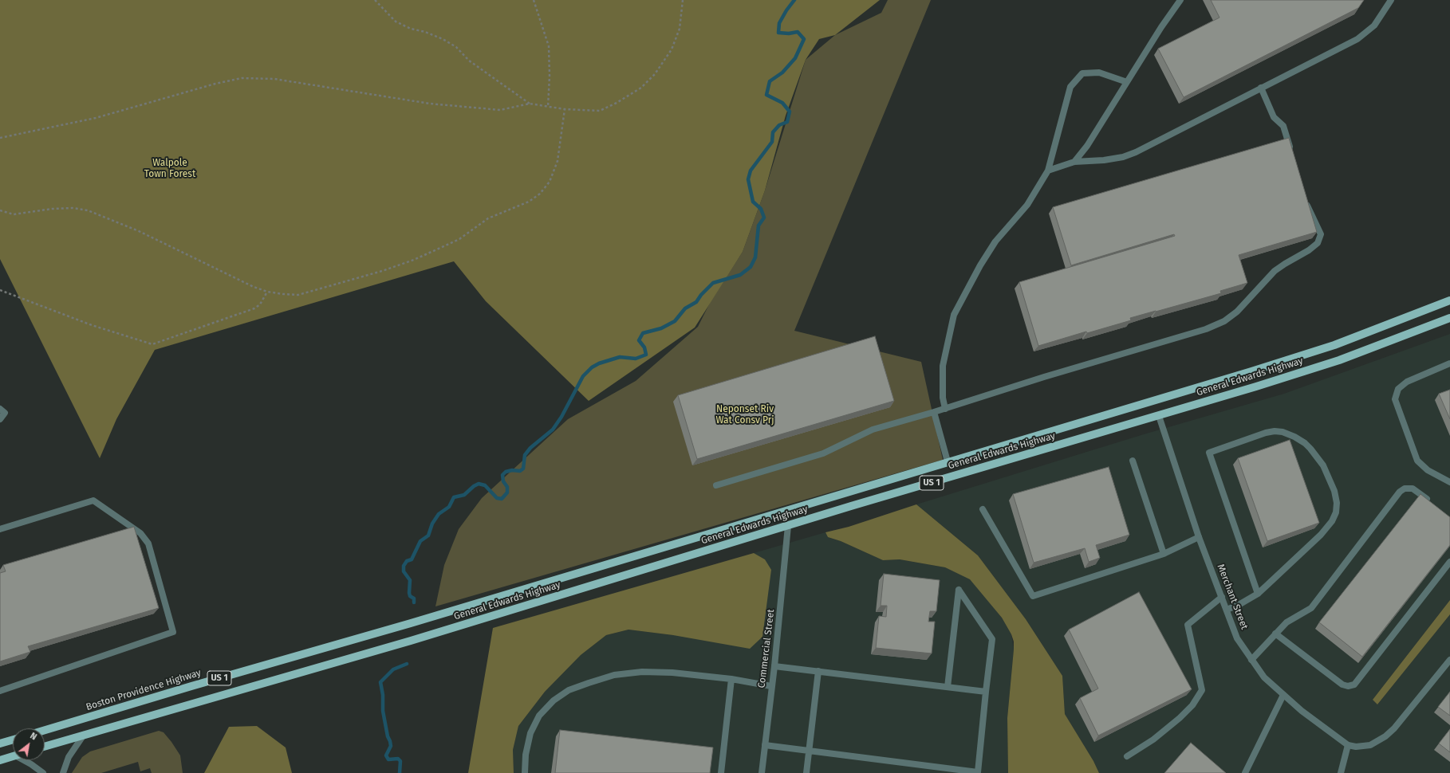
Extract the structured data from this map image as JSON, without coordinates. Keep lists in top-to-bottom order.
{
  "streets": {
    "main road": ["General Edwards Highway", "US 1", "Boston Providence Highway"],
    "street": ["Merchant Street", "Commercial Street"]
  },
  "crossings": [
    ["General Edwards Highway", "US 1"],
    ["General Edwards Highway", "Merchant Street"],
    ["General Edwards Highway", "Commercial Street"],
    ["General Edwards Highway", "Boston Providence Highway"]
  ],
  "parks": ["Walpole Town Forest", "Neponset Riv Wat Consv Prj"],
  "north": "top right"
}
